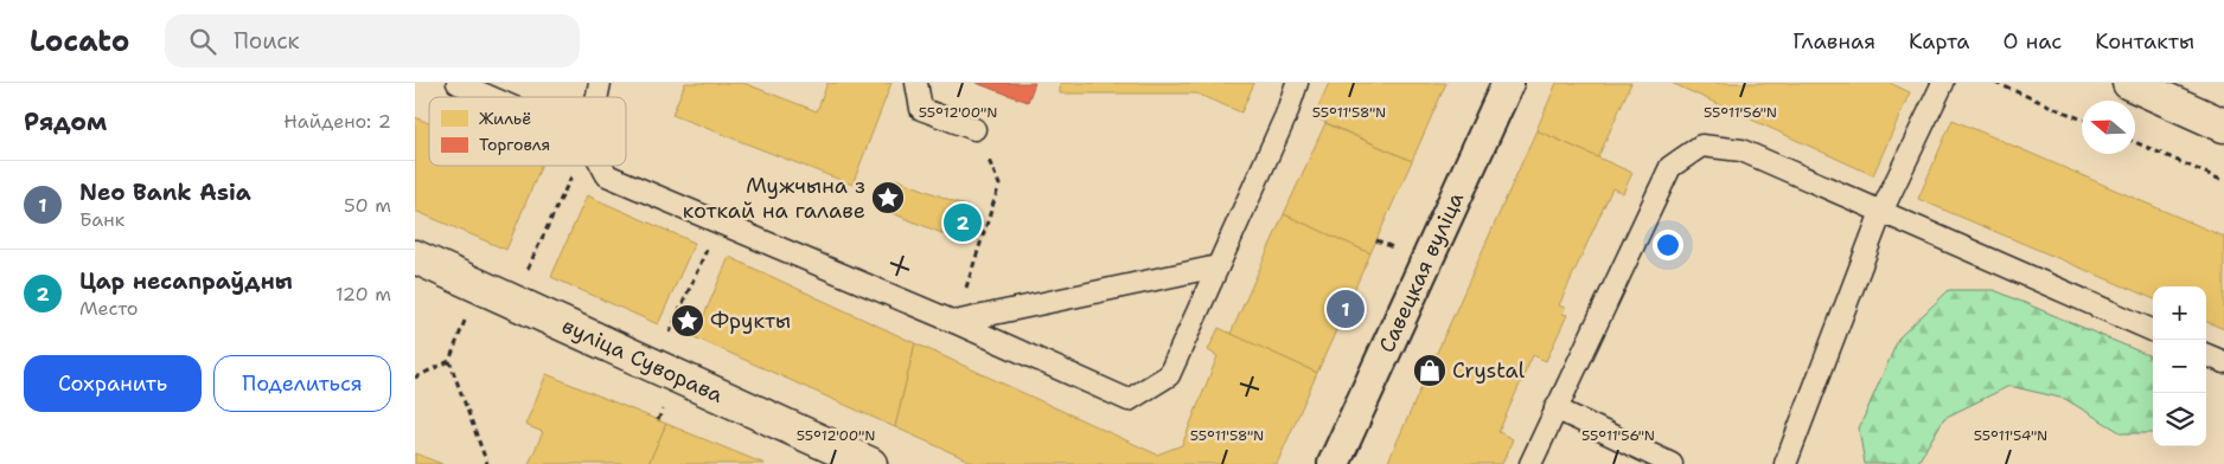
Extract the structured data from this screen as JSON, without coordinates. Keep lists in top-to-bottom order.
{
  "streets": {
    "street": ["Савецкая вуліца", "вуліца Суворава"]
  },
  "places": {
    "place": ["Мужчына з коткай на галаве", "Фрукты"],
    "shop": ["Crystal"]
  },
  "legend": ["Жильё", "Торговля"],
  "north": "left",
  "page": {
    "header": "Locato",
    "search": "Поиск",
    "nav": [
      "Главная",
      "Карта",
      "О нас",
      "Контакты"
    ],
    "heading": ["Рядом", "Найдено: 2"],
    "list": [
      {
        "mark": "1",
        "name": "Neo Bank Asia",
        "note": "Банк",
        "value": "50 m"
      },
      {
        "mark": "2",
        "name": "Цар несапраўдны",
        "note": "Место",
        "value": "120 m"
      }
    ],
    "pins": ["2", "1"],
    "map_buttons": ["+", "−"],
    "buttons": ["Сохранить", "Поделиться"]
  },
  "coordinates": [
    "55°12'00\"N",
    "55°11'58\"N",
    "55°11'56\"N",
    "55°11'54\"N"
  ]
}
